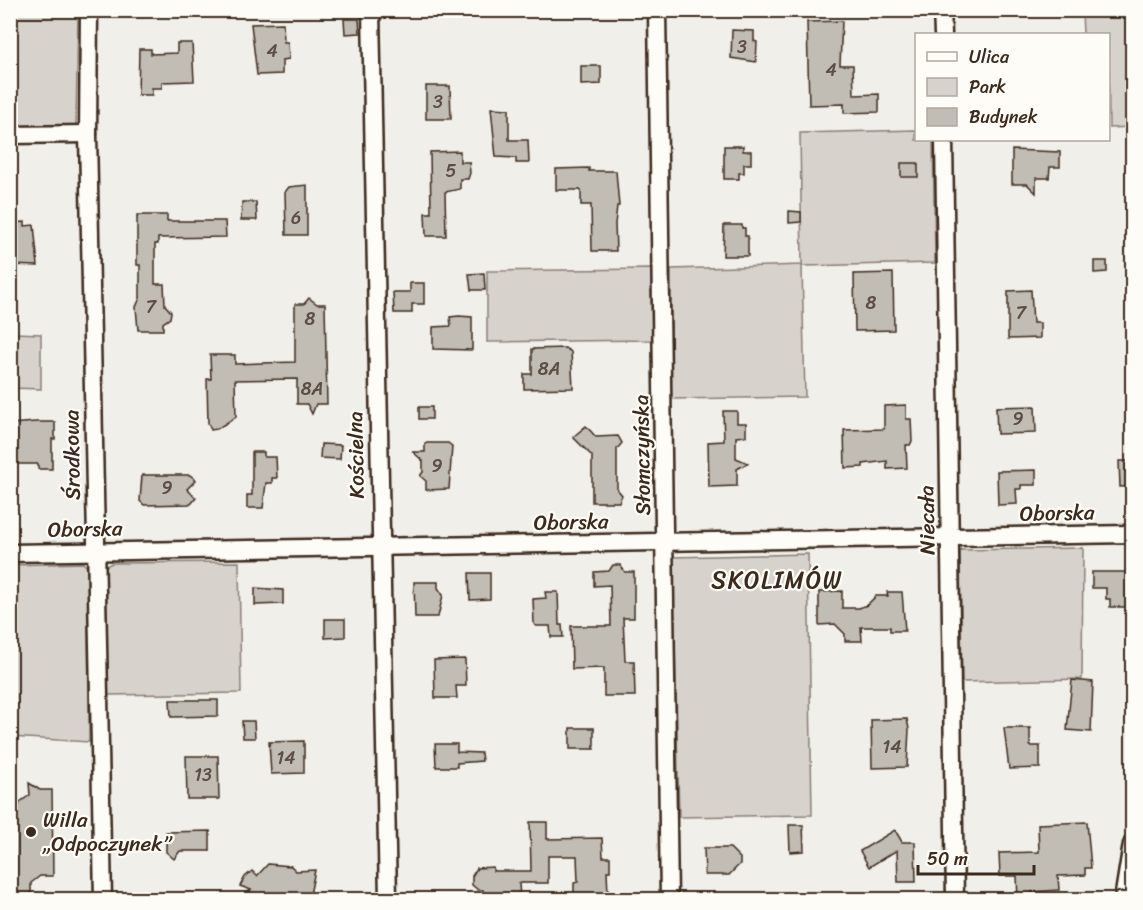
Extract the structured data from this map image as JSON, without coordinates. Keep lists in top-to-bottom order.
{
  "streets": {
    "street": [
      "Środkowa",
      "Kościelna",
      "Słomczyńska",
      "Oborska",
      "Niecała"
    ]
  },
  "crossings": [
    ["Środkowa", "Oborska"],
    ["Kościelna", "Oborska"],
    ["Słomczyńska", "Oborska"],
    ["Oborska", "Niecała"]
  ],
  "districts": ["SKOLIMÓW"],
  "places": ["Willa „Odpoczynek”"],
  "house_numbers": [
    "3",
    "4",
    "4",
    "3",
    "5",
    "6",
    "8",
    "7",
    "7",
    "8",
    "8A",
    "8A",
    "9",
    "9",
    "9",
    "14",
    "14",
    "13"
  ],
  "legend": ["Ulica", "Park", "Budynek"],
  "scale_bar": "50 m"
}
